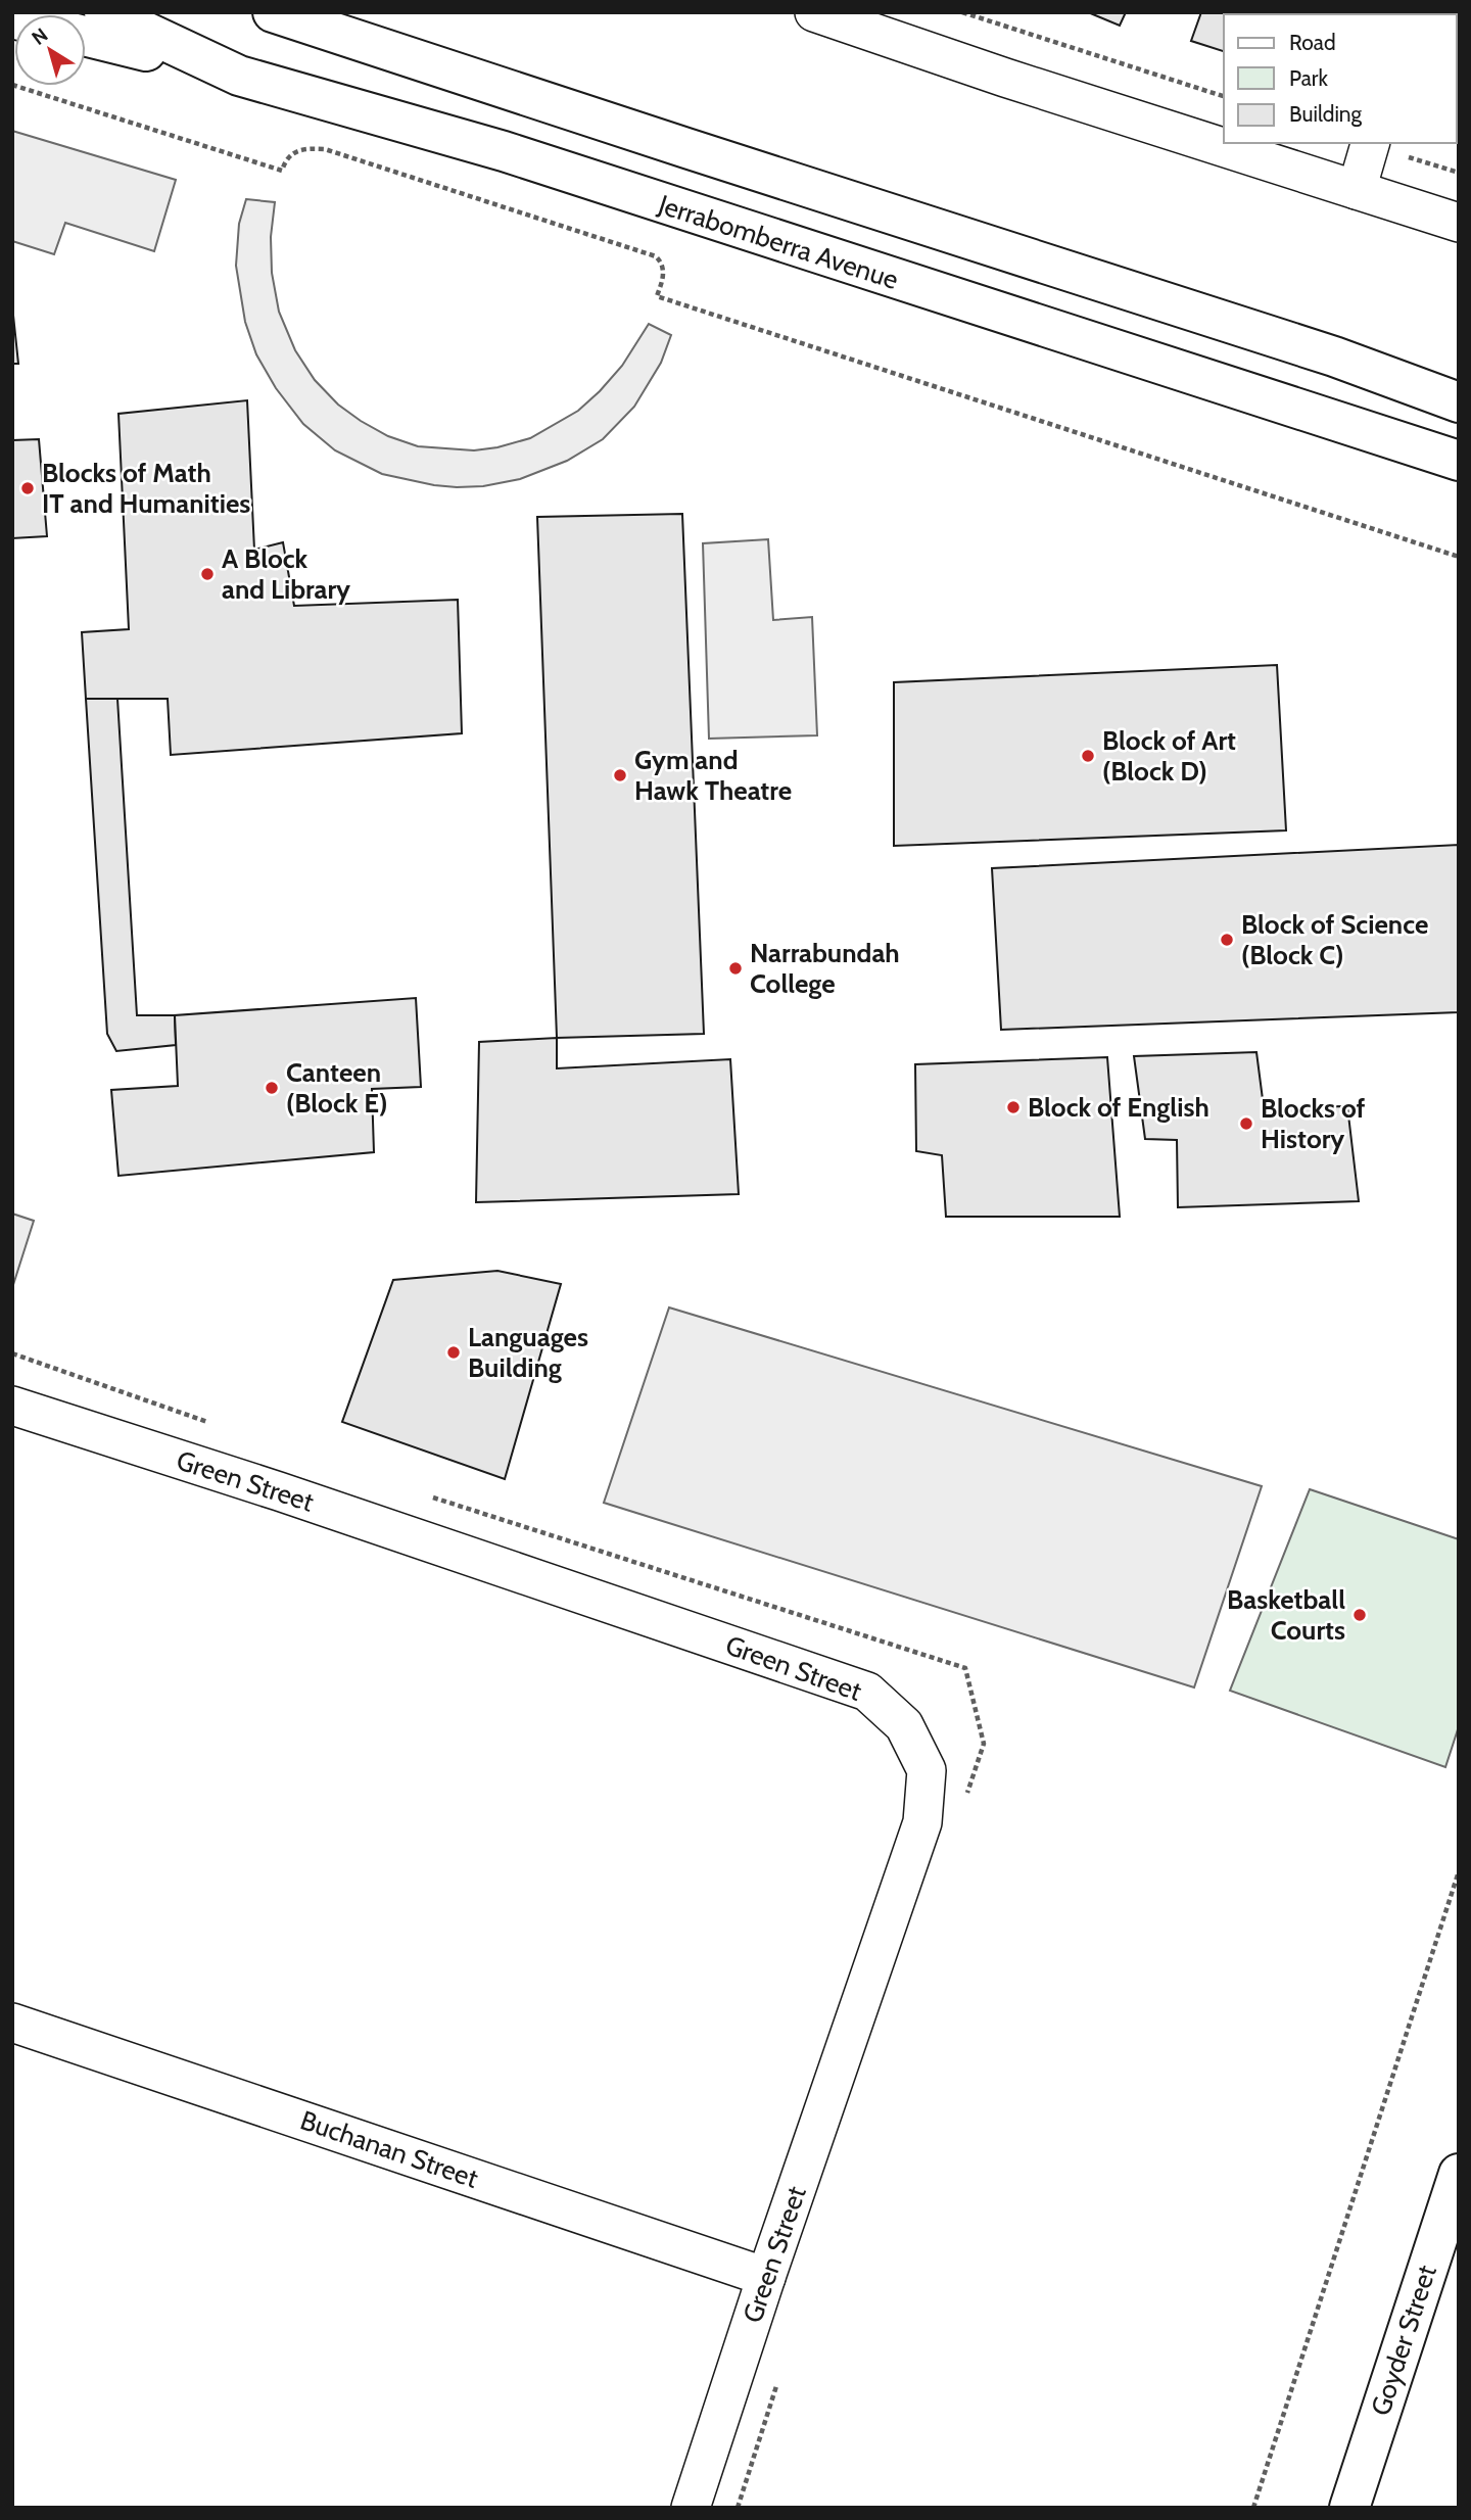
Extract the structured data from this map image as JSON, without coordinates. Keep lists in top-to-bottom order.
{
  "streets": {
    "main road": ["Jerrabomberra Avenue", "Goyder Street"],
    "street": ["Green Street", "Buchanan Street"]
  },
  "crossings": [
    ["Green Street", "Buchanan Street"]
  ],
  "places": [
    "Blocks of Math IT and Humanities",
    "A Block and Library",
    "Block of Art (Block D)",
    "Gym and Hawk Theatre",
    "Block of Science (Block C)",
    "Narrabundah College",
    "Canteen (Block E)",
    "Block of English",
    "Blocks of History",
    "Languages Building",
    "Basketball Courts"
  ],
  "legend": ["Road", "Park", "Building"],
  "north": "top left"
}
